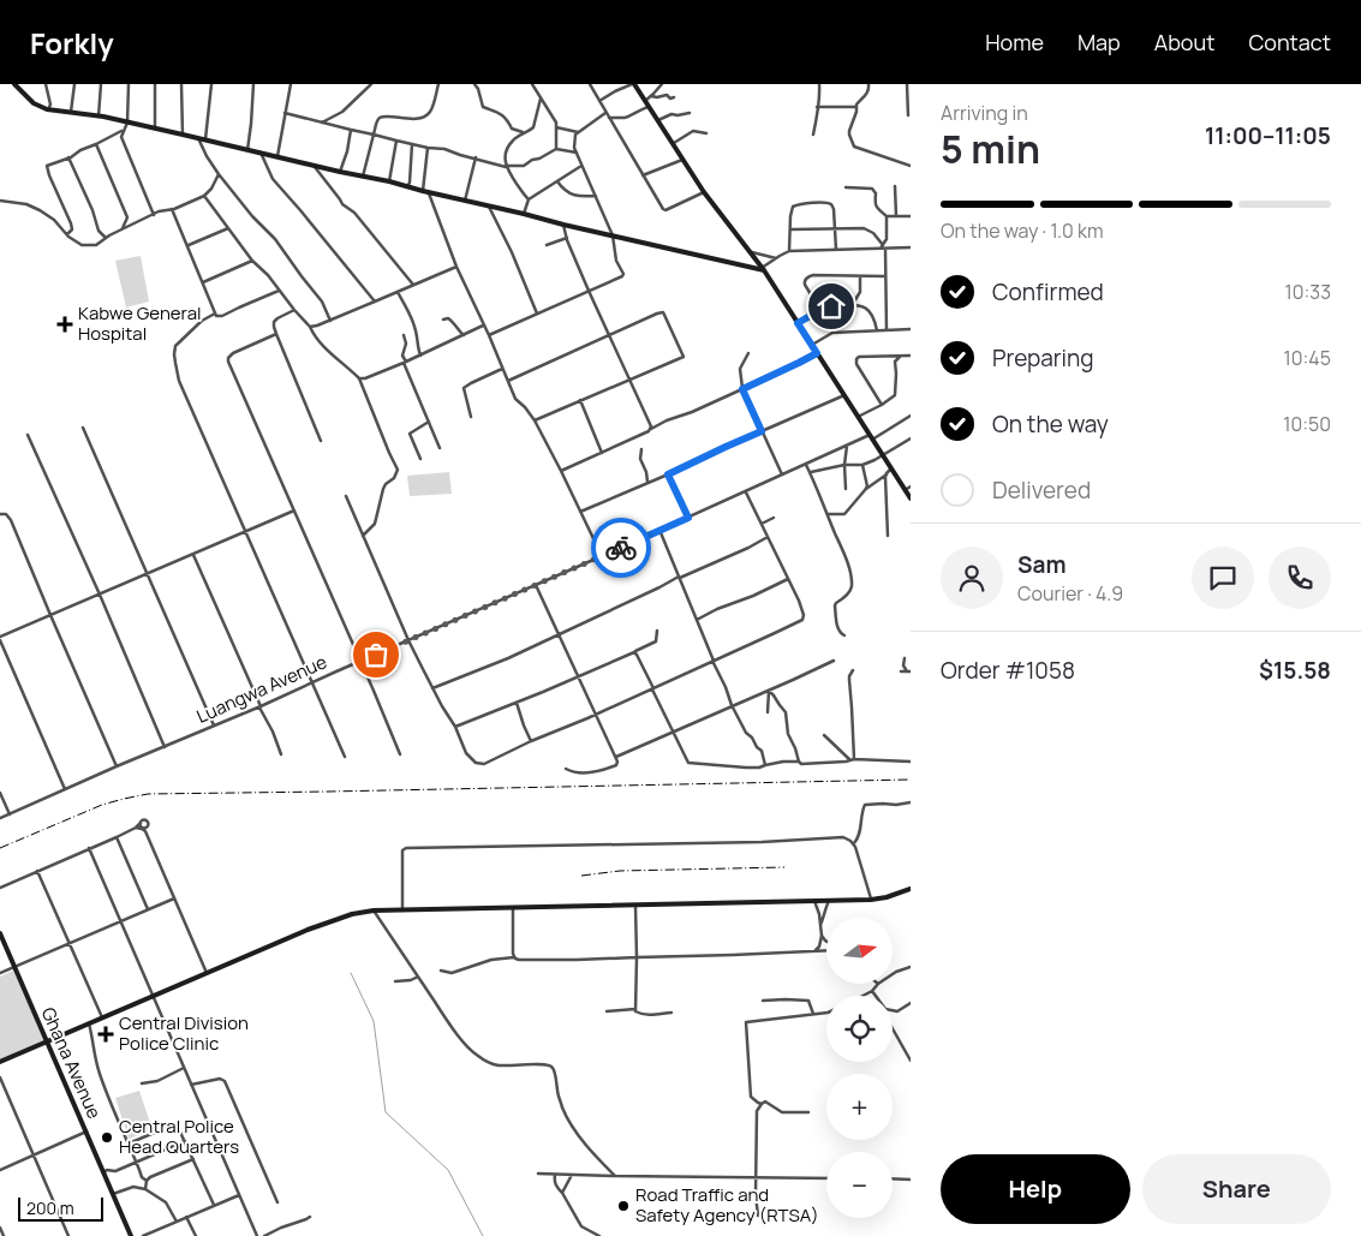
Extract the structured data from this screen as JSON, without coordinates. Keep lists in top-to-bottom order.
{
  "streets": {
    "main road": ["Ghana Avenue"],
    "street": ["Luangwa Avenue"]
  },
  "places": {
    "health": ["Kabwe General Hospital", "Central Division Police Clinic"],
    "other": ["Central Police Head Quarters", "Road Traffic and Safety Agency (RTSA)"]
  },
  "scale_bar": "200 m",
  "north": "right",
  "page": {
    "header": "Forkly",
    "nav": [
      "Home",
      "Map",
      "About",
      "Contact"
    ],
    "heading": ["5 min", "Arriving in", "11:00–11:05"],
    "panel": [
      "Sam",
      "Courier · 4.9",
      "Order #1058",
      "$15.58"
    ],
    "bar": "On the way · 1.0 km",
    "list": [
      ["Confirmed", "10:33"],
      ["Preparing", "10:45"],
      ["On the way", "10:50"],
      "Delivered"
    ],
    "map_buttons": ["+", "−"],
    "buttons": ["Help", "Share"],
    "scale": "200 m"
  }
}
